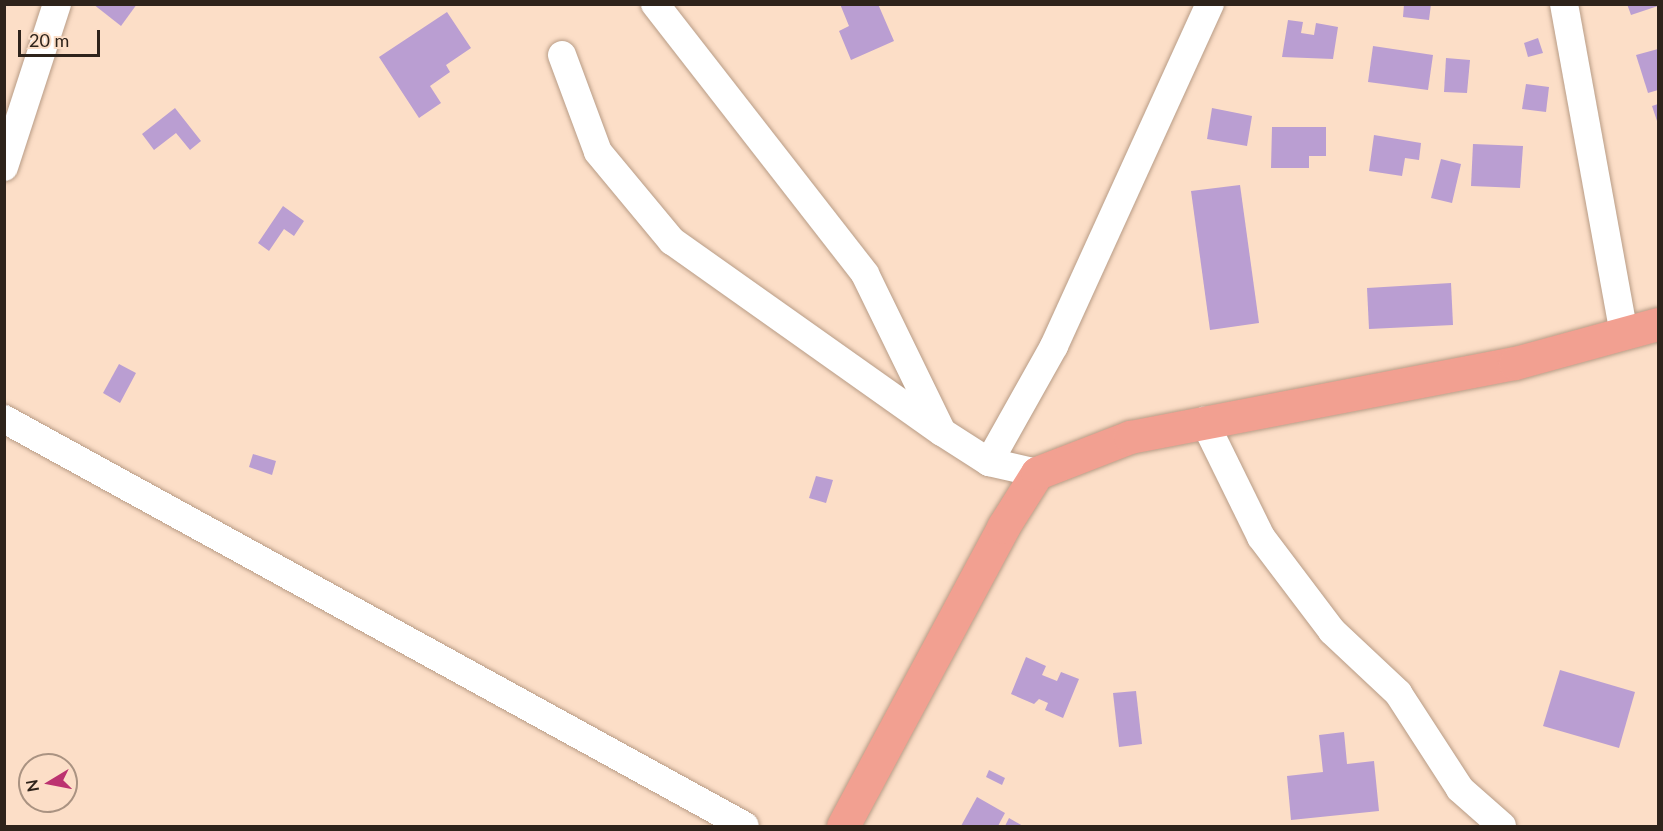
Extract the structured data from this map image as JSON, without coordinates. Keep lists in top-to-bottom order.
{
  "scale_bar": "20 m",
  "north": "left"
}
